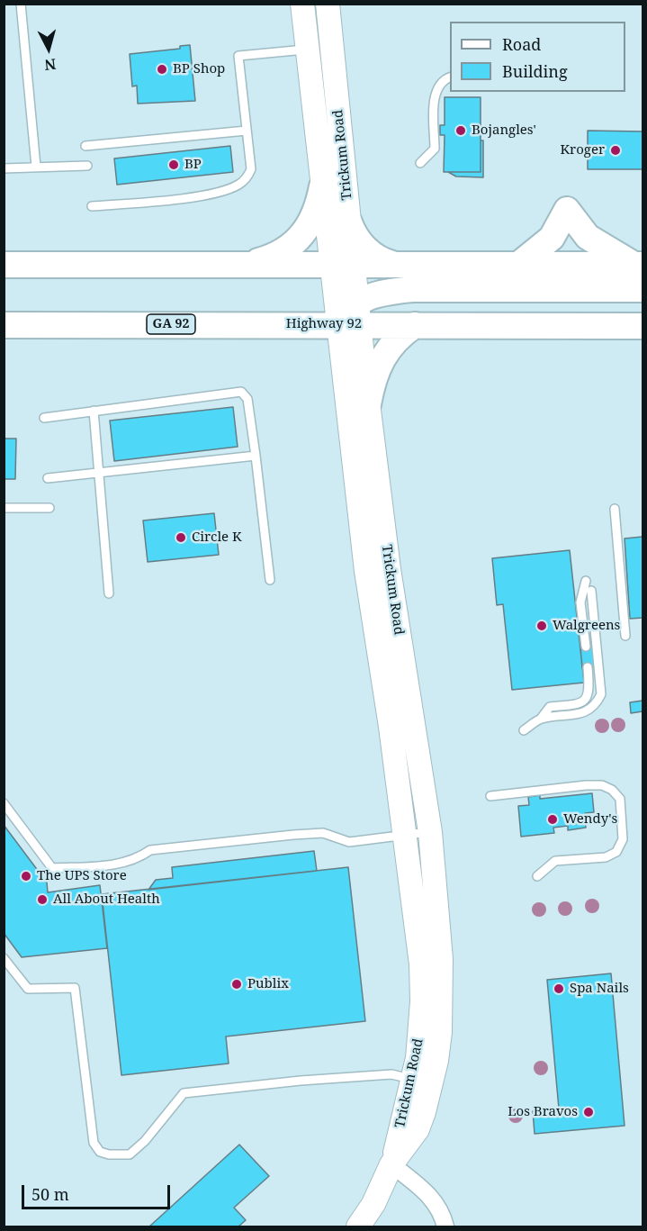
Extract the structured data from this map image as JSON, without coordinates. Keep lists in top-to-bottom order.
{
  "streets": {
    "main road": ["GA 92", "Highway 92"],
    "street": ["Trickum Road"]
  },
  "crossings": [
    ["Trickum Road", "Highway 92"]
  ],
  "places": [
    "BP Shop",
    "Bojangles'",
    "Kroger",
    "BP",
    "Circle K",
    "Walgreens",
    "Wendy's",
    "The UPS Store",
    "All About Health",
    "Publix",
    "Spa Nails",
    "Los Bravos"
  ],
  "legend": ["Road", "Building"],
  "scale_bar": "50 m",
  "north": "bottom"
}
